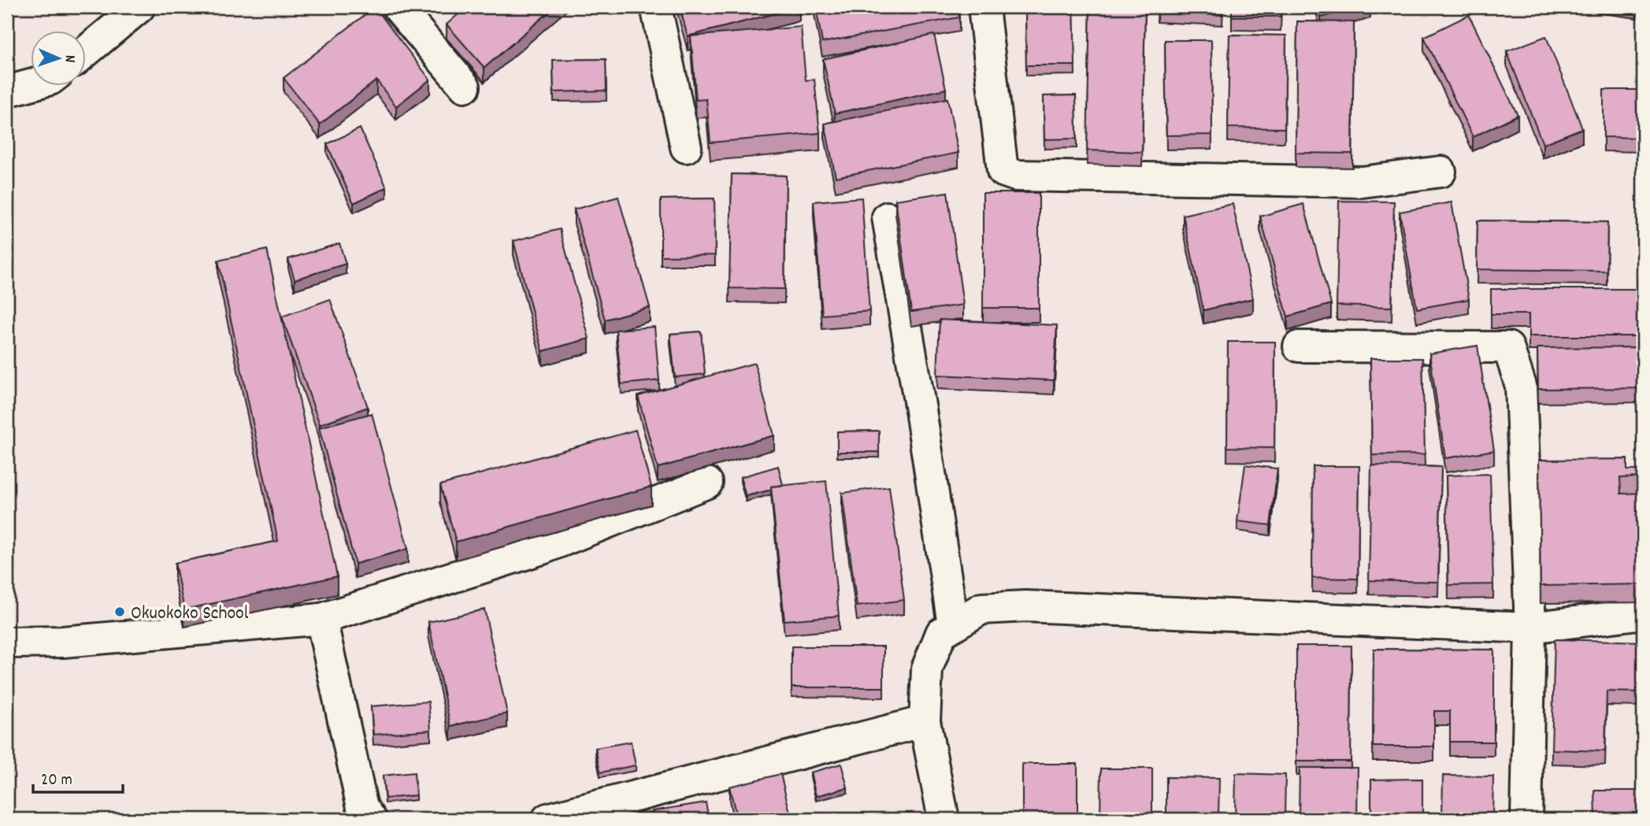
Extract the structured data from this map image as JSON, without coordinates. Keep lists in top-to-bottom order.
{
  "places": ["Okuokoko School"],
  "scale_bar": "20 m",
  "north": "right"
}
